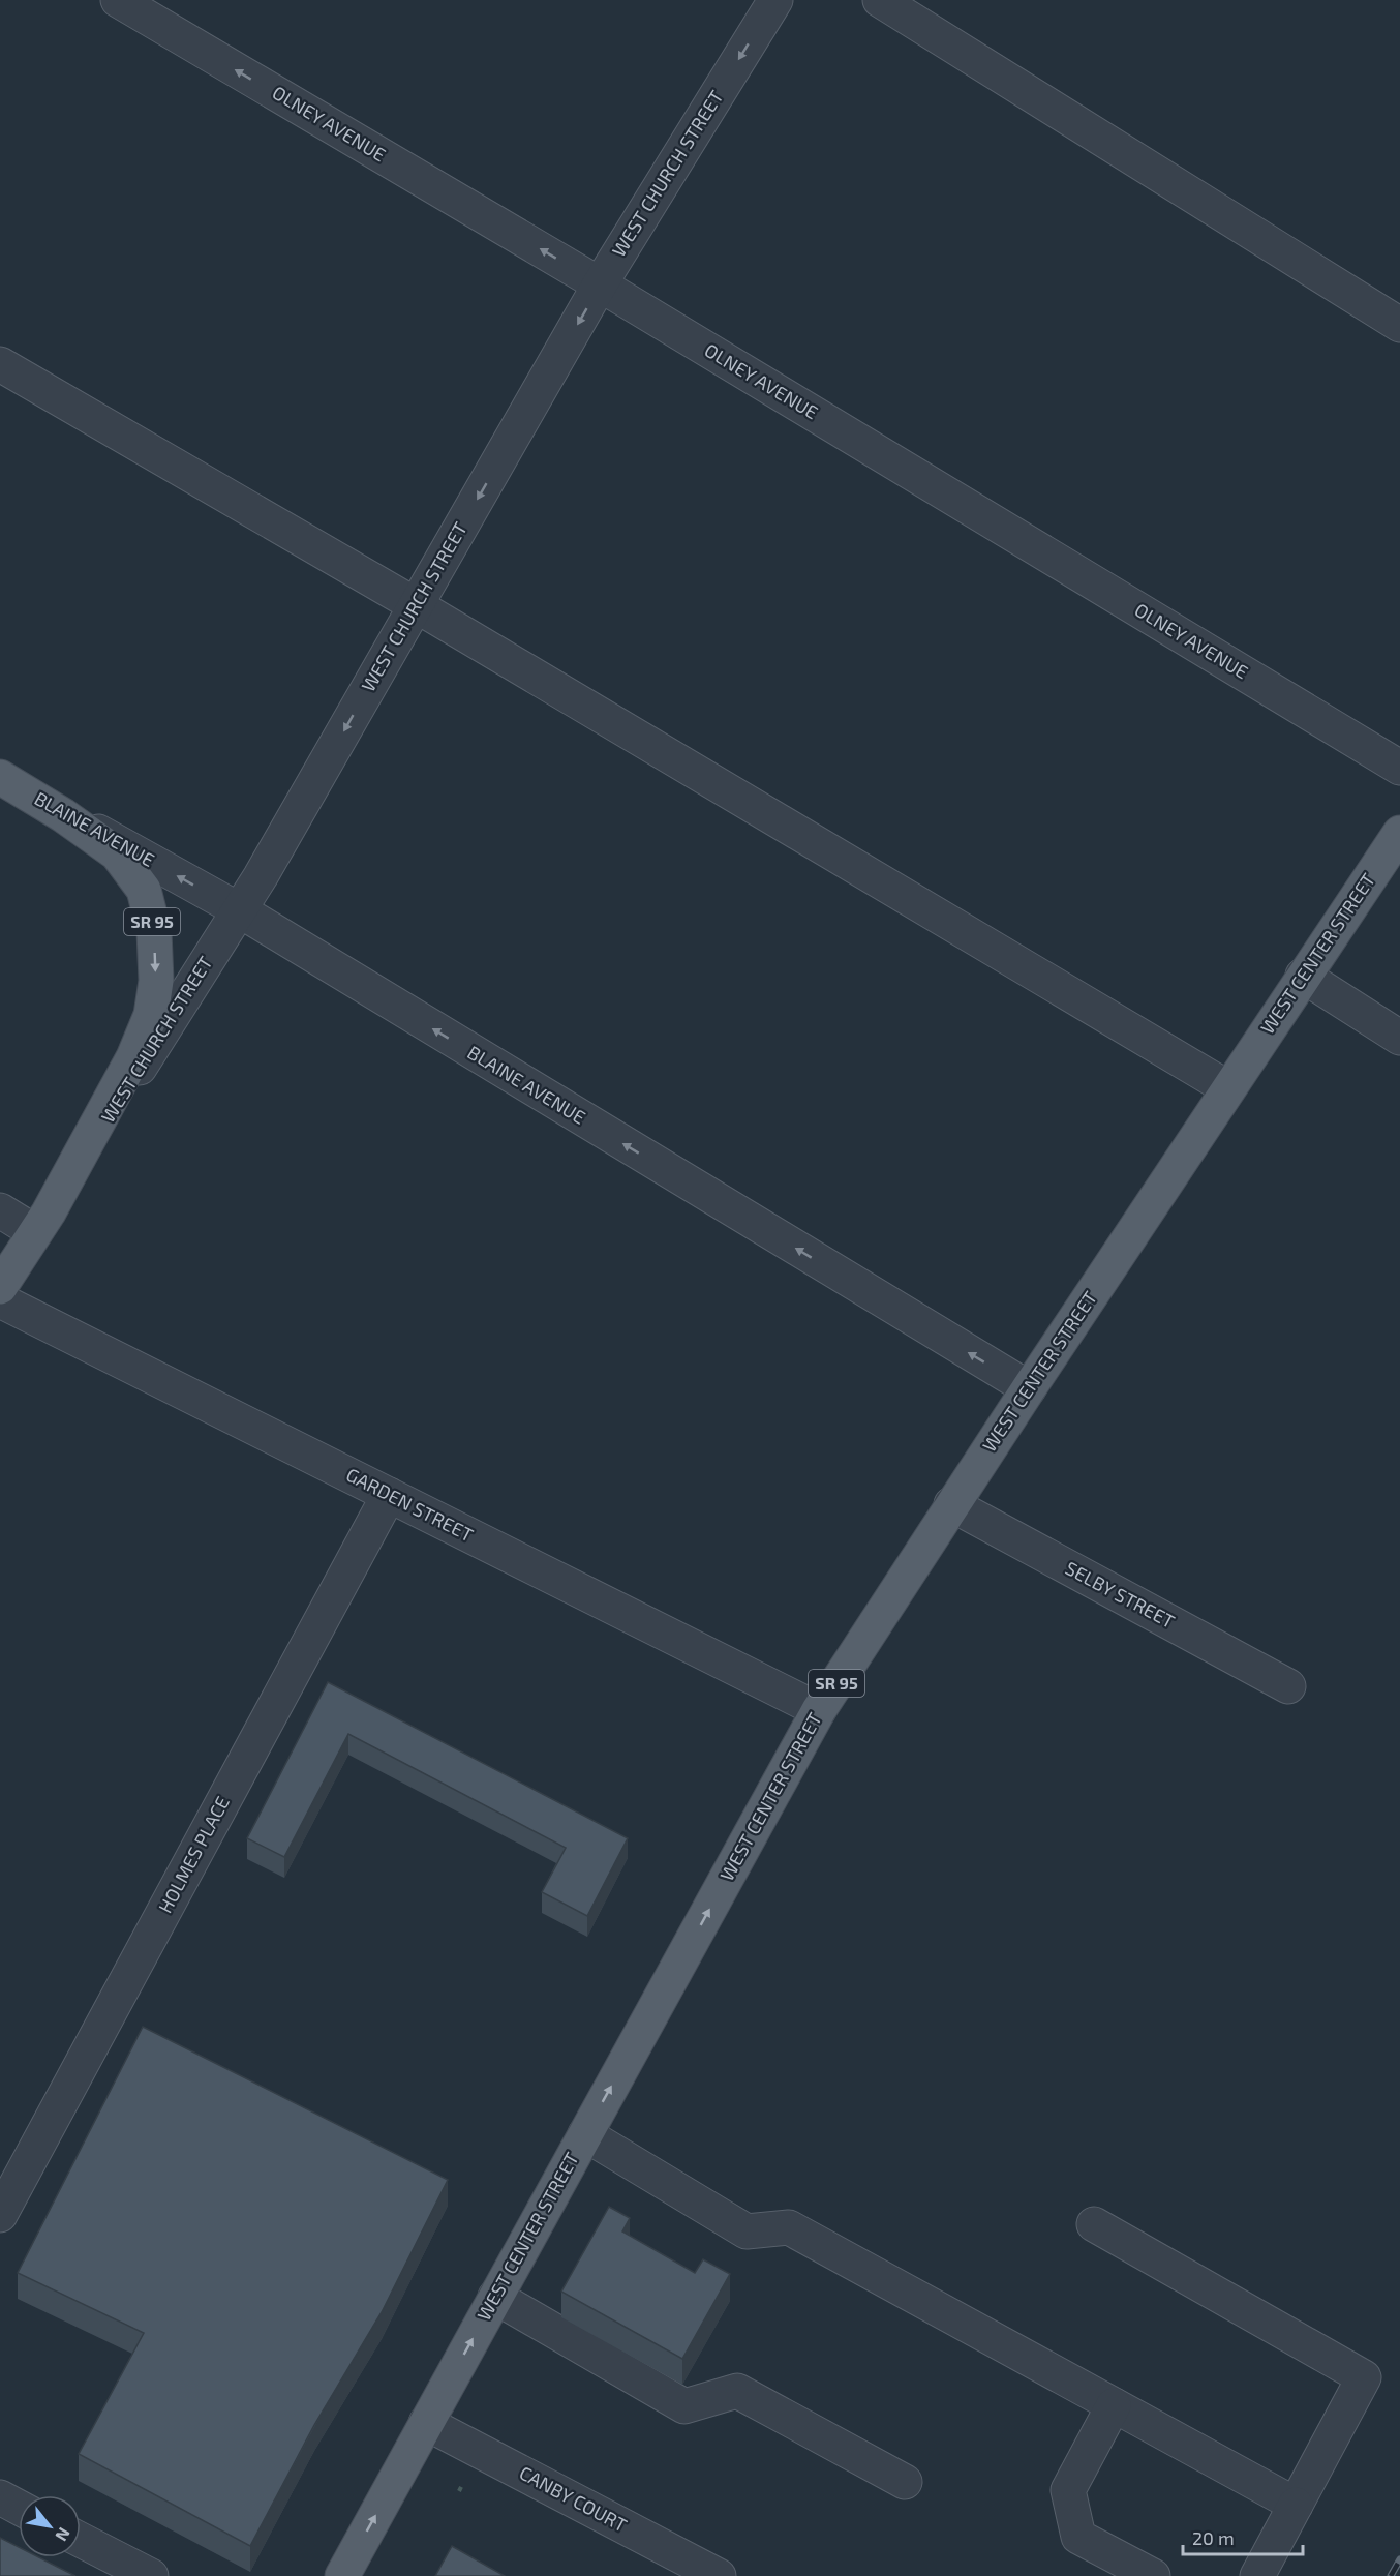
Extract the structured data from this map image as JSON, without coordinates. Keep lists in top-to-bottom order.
{
  "streets": {
    "main road": [
      "WEST CHURCH STREET",
      "BLAINE AVENUE",
      "SR 95",
      "WEST CENTER STREET"
    ],
    "street": [
      "OLNEY AVENUE",
      "GARDEN STREET",
      "SELBY STREET",
      "HOLMES PLACE",
      "CANBY COURT"
    ]
  },
  "crossings": [
    ["OLNEY AVENUE", "WEST CHURCH STREET"],
    ["WEST CHURCH STREET", "BLAINE AVENUE"],
    ["BLAINE AVENUE", "WEST CENTER STREET"],
    ["WEST CENTER STREET", "GARDEN STREET"],
    ["WEST CENTER STREET", "SELBY STREET"],
    ["WEST CENTER STREET", "CANBY COURT"],
    ["GARDEN STREET", "HOLMES PLACE"]
  ],
  "one_way": ["OLNEY AVENUE", "WEST CHURCH STREET", "WEST CENTER STREET"],
  "scale_bar": "20 m",
  "north": "bottom right"
}
